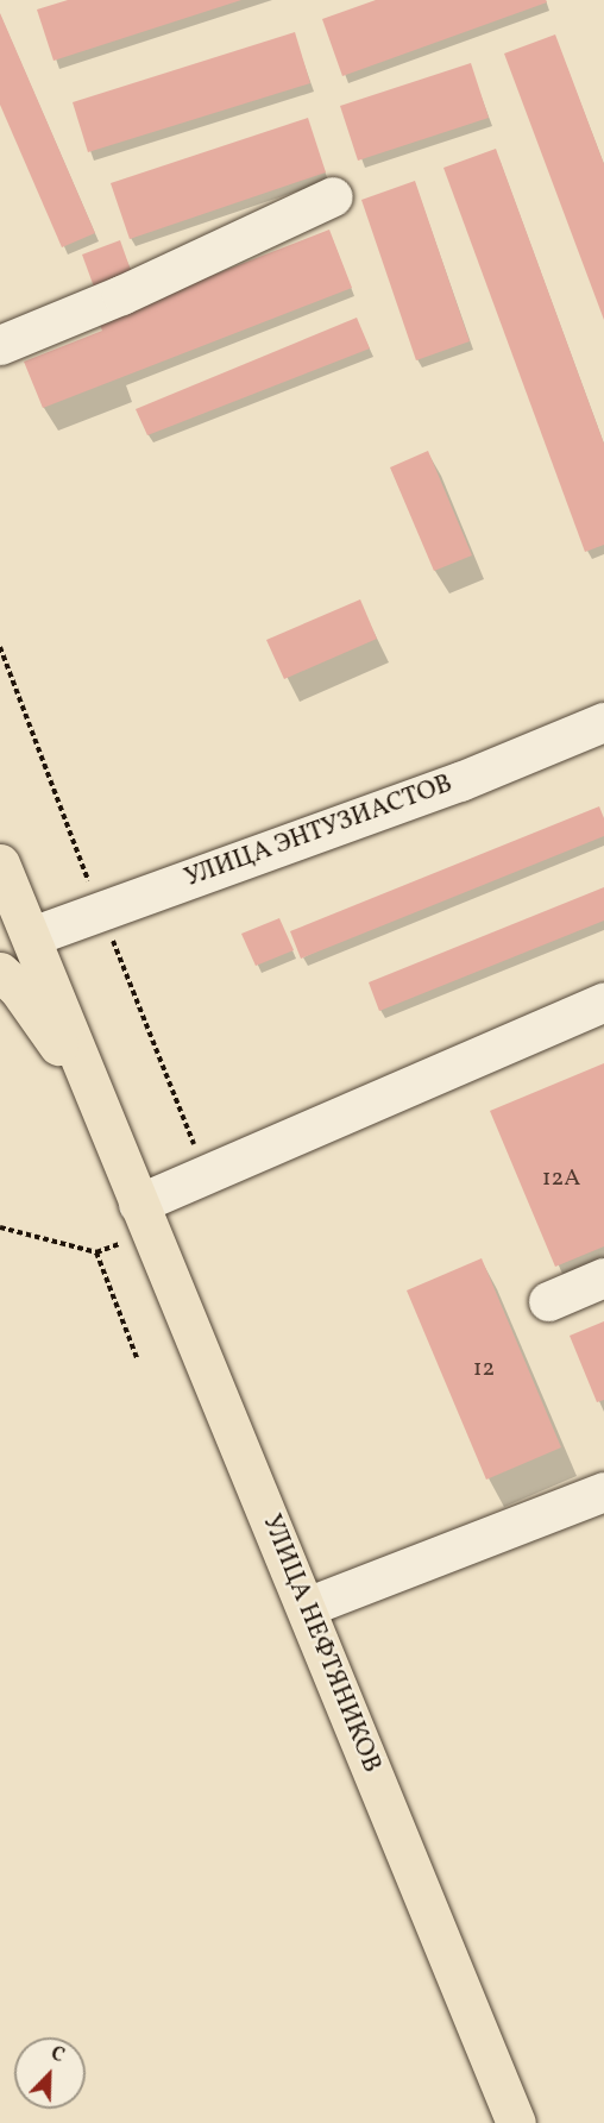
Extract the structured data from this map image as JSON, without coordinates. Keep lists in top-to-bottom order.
{
  "streets": {
    "main road": ["УЛИЦА НЕФТЯНИКОВ"],
    "street": ["УЛИЦА ЭНТУЗИАСТОВ"]
  },
  "crossings": [
    ["УЛИЦА ЭНТУЗИАСТОВ", "УЛИЦА НЕФТЯНИКОВ"]
  ],
  "house_numbers": ["12А", "12"],
  "north": "top right"
}
